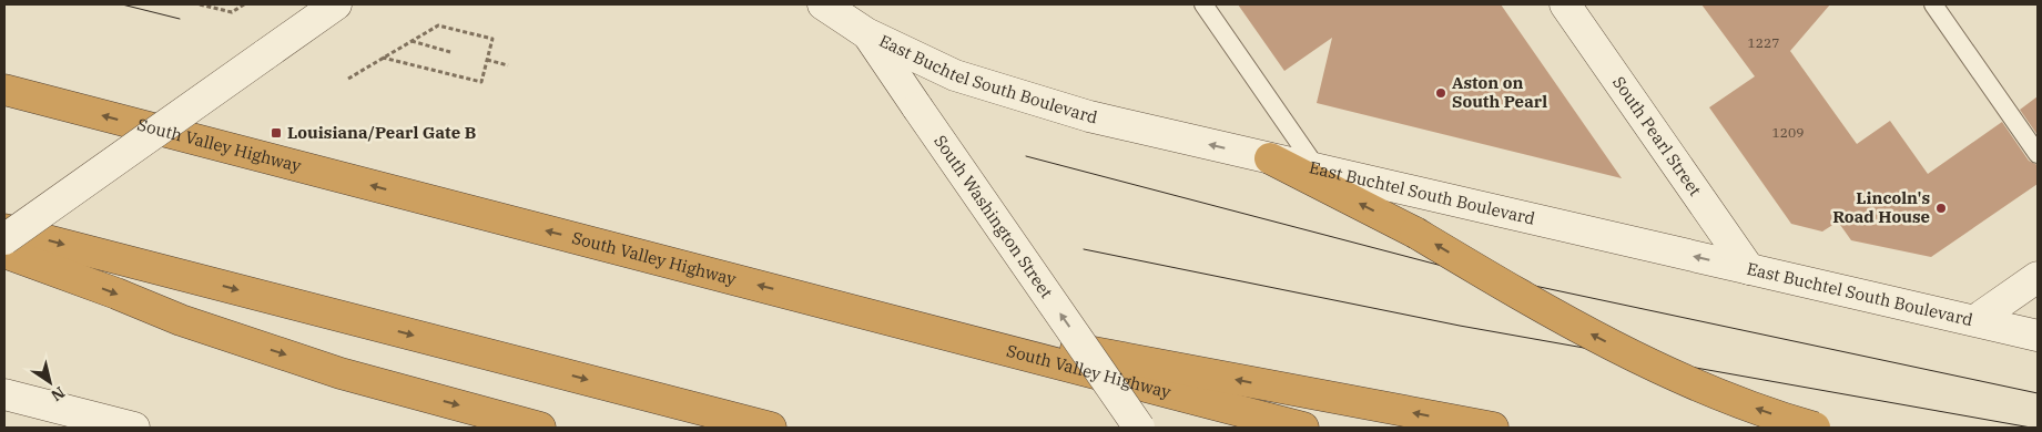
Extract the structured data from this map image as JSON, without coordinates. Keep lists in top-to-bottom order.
{
  "streets": {
    "highway": ["South Valley Highway"],
    "main road": ["East Buchtel South Boulevard", "South Pearl Street", "South Washington Street"]
  },
  "crossings": [
    ["East Buchtel South Boulevard", "South Pearl Street"],
    ["East Buchtel South Boulevard", "South Washington Street"]
  ],
  "one_way": ["East Buchtel South Boulevard", "South Washington Street"],
  "places": {
    "other": ["Aston on South Pearl", "Lincoln's Road House"],
    "transit": ["Louisiana/Pearl Gate B"]
  },
  "house_numbers": ["1227", "1209"],
  "north": "bottom right"
}
